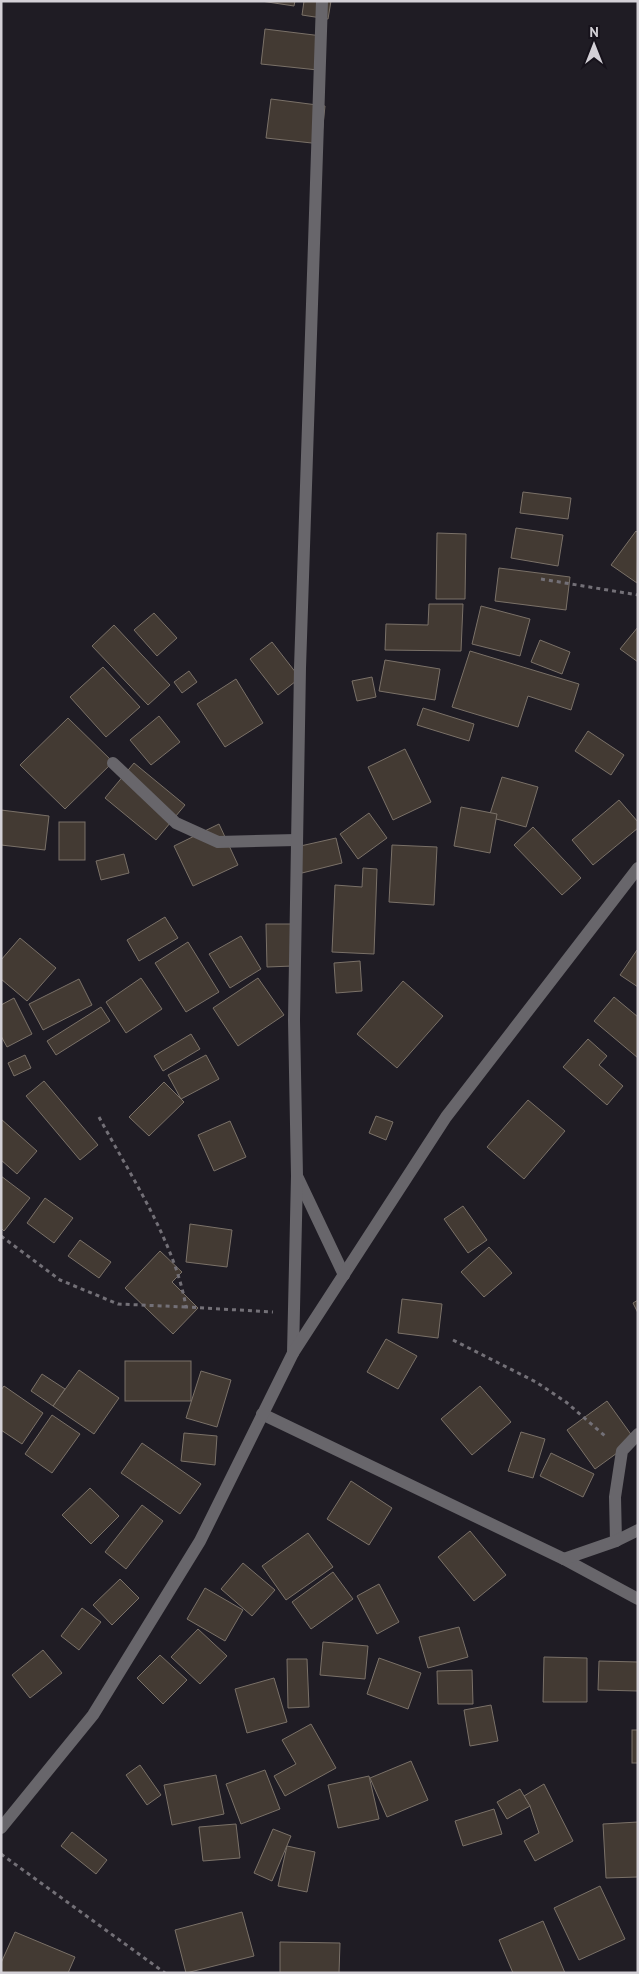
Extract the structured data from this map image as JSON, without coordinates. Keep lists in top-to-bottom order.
{
  "north": "top"
}
